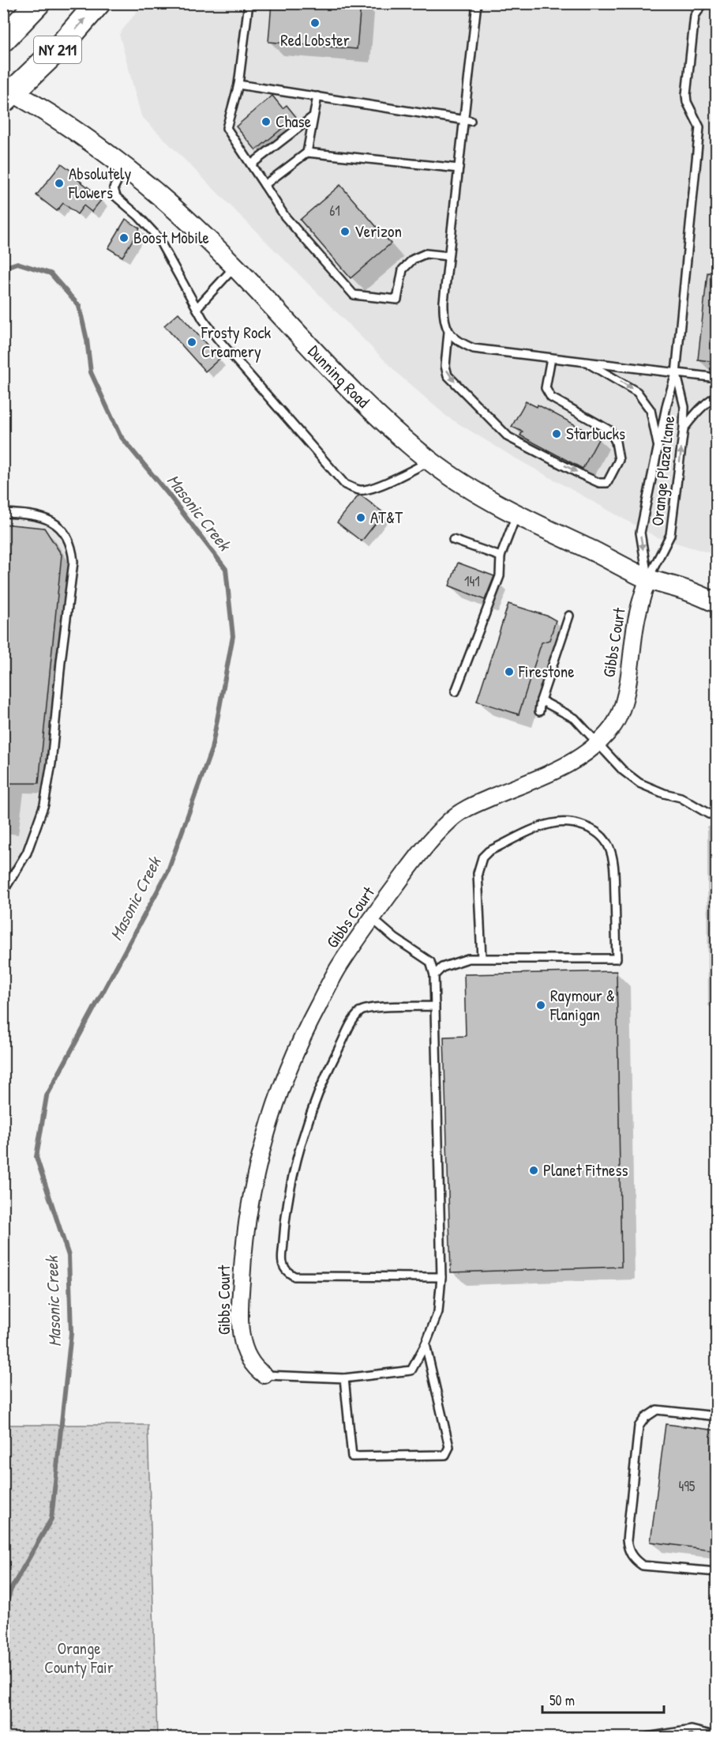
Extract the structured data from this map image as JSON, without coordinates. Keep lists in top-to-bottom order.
{
  "streets": {
    "main road": ["NY 211"],
    "street": ["Dunning Road", "Gibbs Court"],
    "lane": ["Orange Plaza Lane"]
  },
  "crossings": [
    ["NY 211", "Dunning Road"],
    ["Dunning Road", "Orange Plaza Lane"],
    ["Dunning Road", "Gibbs Court"],
    ["Orange Plaza Lane", "Gibbs Court"]
  ],
  "water": ["Masonic Creek"],
  "parks": ["Orange County Fair"],
  "places": [
    "Red Lobster",
    "Chase",
    "Absolutely Flowers",
    "Verizon",
    "Boost Mobile",
    "Frosty Rock Creamery",
    "Starbucks",
    "AT&T",
    "Firestone",
    "Raymour & Flanigan",
    "Planet Fitness"
  ],
  "house_numbers": ["61", "141", "495"],
  "scale_bar": "50 m"
}
